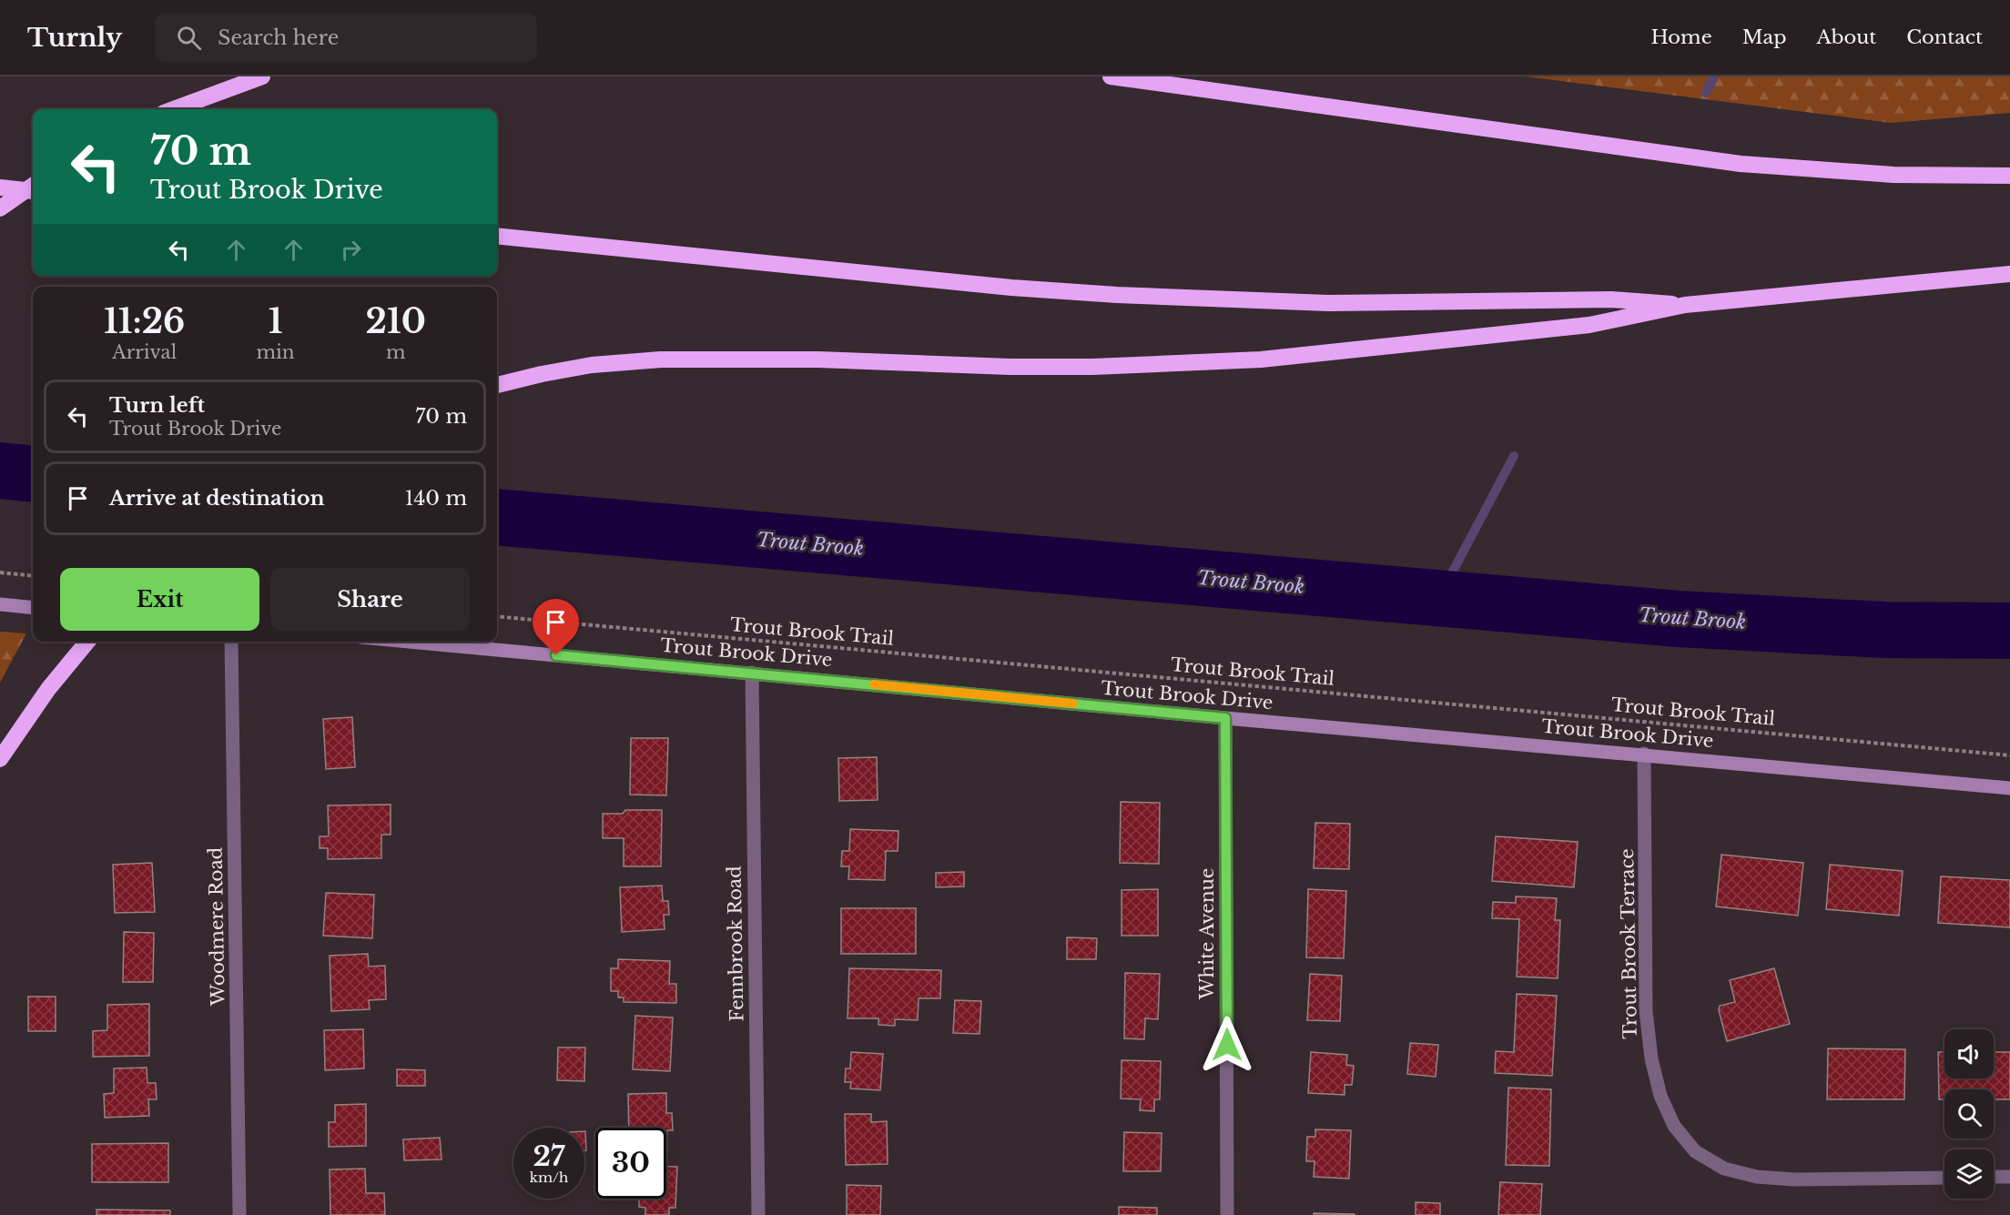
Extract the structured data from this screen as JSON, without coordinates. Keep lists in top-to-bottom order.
{
  "streets": {
    "main road": ["Trout Brook Drive"],
    "street": [
      "Woodmere Road",
      "White Avenue",
      "Fennbrook Road",
      "Trout Brook Terrace"
    ],
    "path": ["Trout Brook Trail"]
  },
  "crossings": [
    ["Trout Brook Drive", "White Avenue"],
    ["Trout Brook Drive", "Fennbrook Road"],
    ["Trout Brook Drive", "Trout Brook Terrace"]
  ],
  "water": ["Trout Brook"],
  "page": {
    "header": "Turnly",
    "search": "Search here",
    "nav": [
      "Home",
      "Map",
      "About",
      "Contact"
    ],
    "turn": ["70 m", "Trout Brook Drive"],
    "eta": [
      "11:26",
      "Arrival",
      "1",
      "min",
      "210",
      "m"
    ],
    "list": [
      {
        "name": "Turn left",
        "note": "Trout Brook Drive",
        "value": "70 m"
      },
      {
        "name": "Arrive at destination",
        "value": "140 m"
      }
    ],
    "buttons": ["Exit", "Share"],
    "speed": "27 km/h",
    "limit": "30"
  }
}
